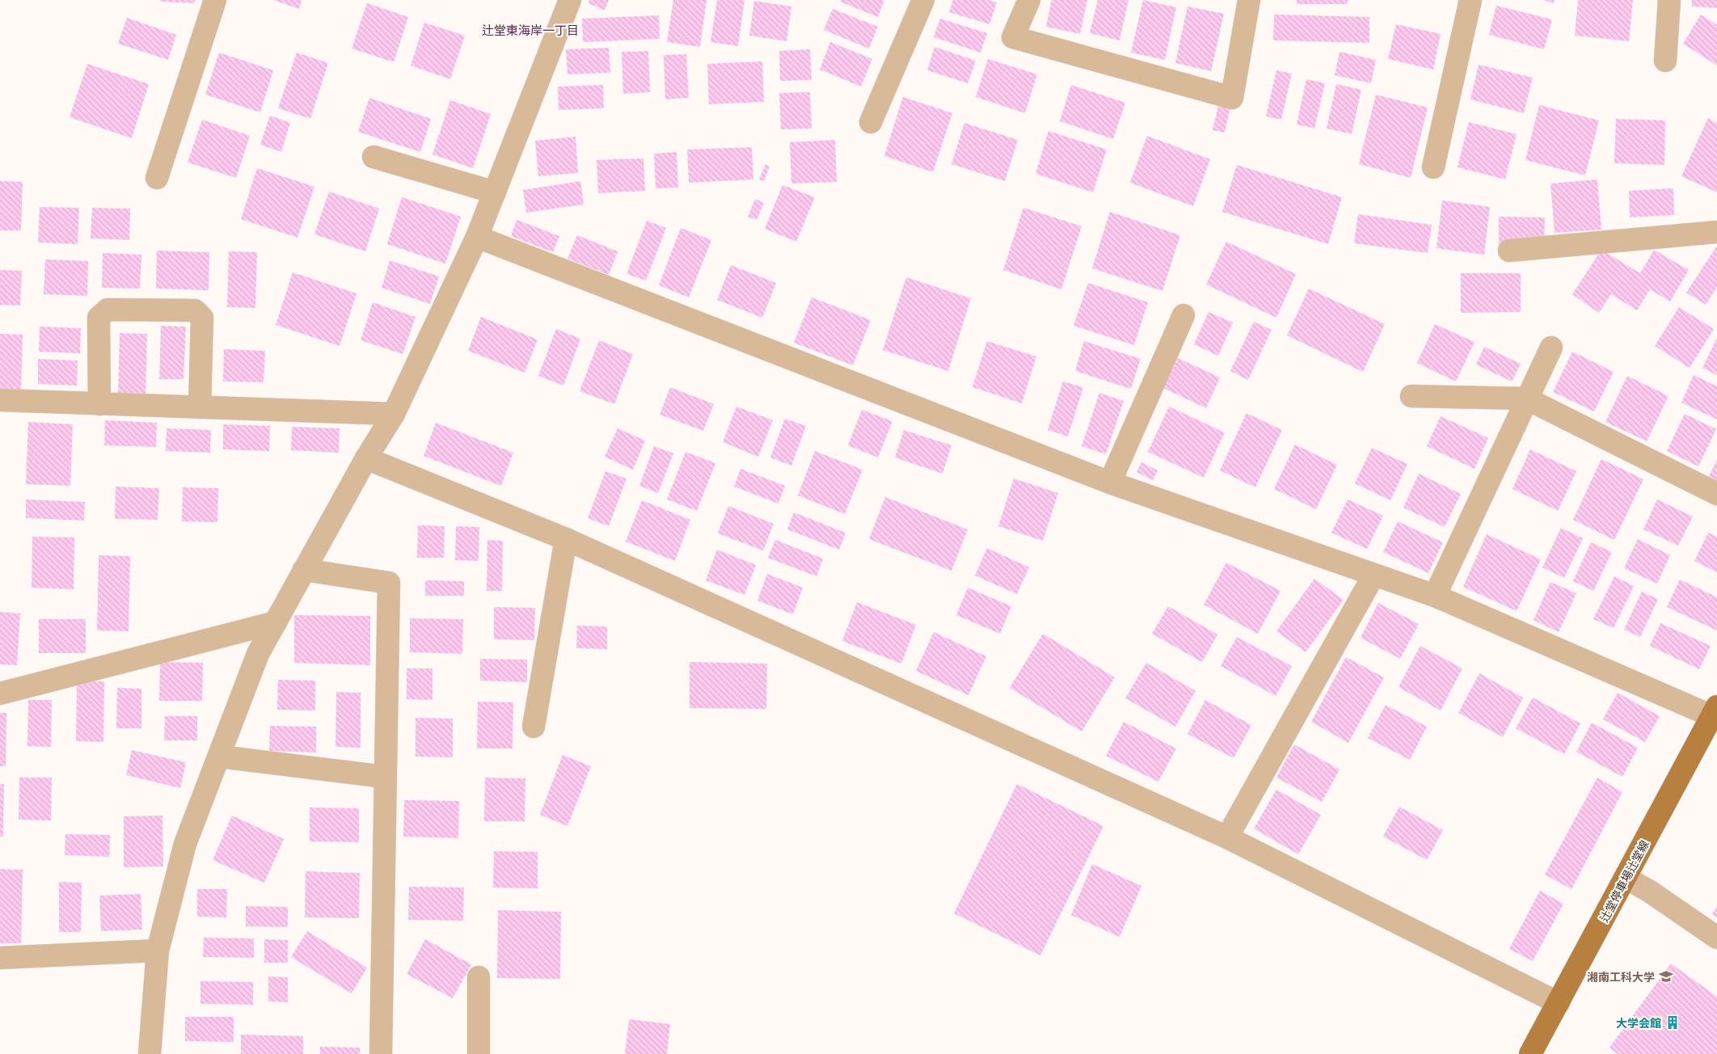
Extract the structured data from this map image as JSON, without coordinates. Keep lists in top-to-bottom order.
{
  "streets": {
    "main road": ["辻堂停車場辻堂線"]
  },
  "districts": ["辻堂東海岸一丁目"],
  "places": {
    "school or university": ["湘南工科大学"],
    "building": ["大学会館"]
  }
}
